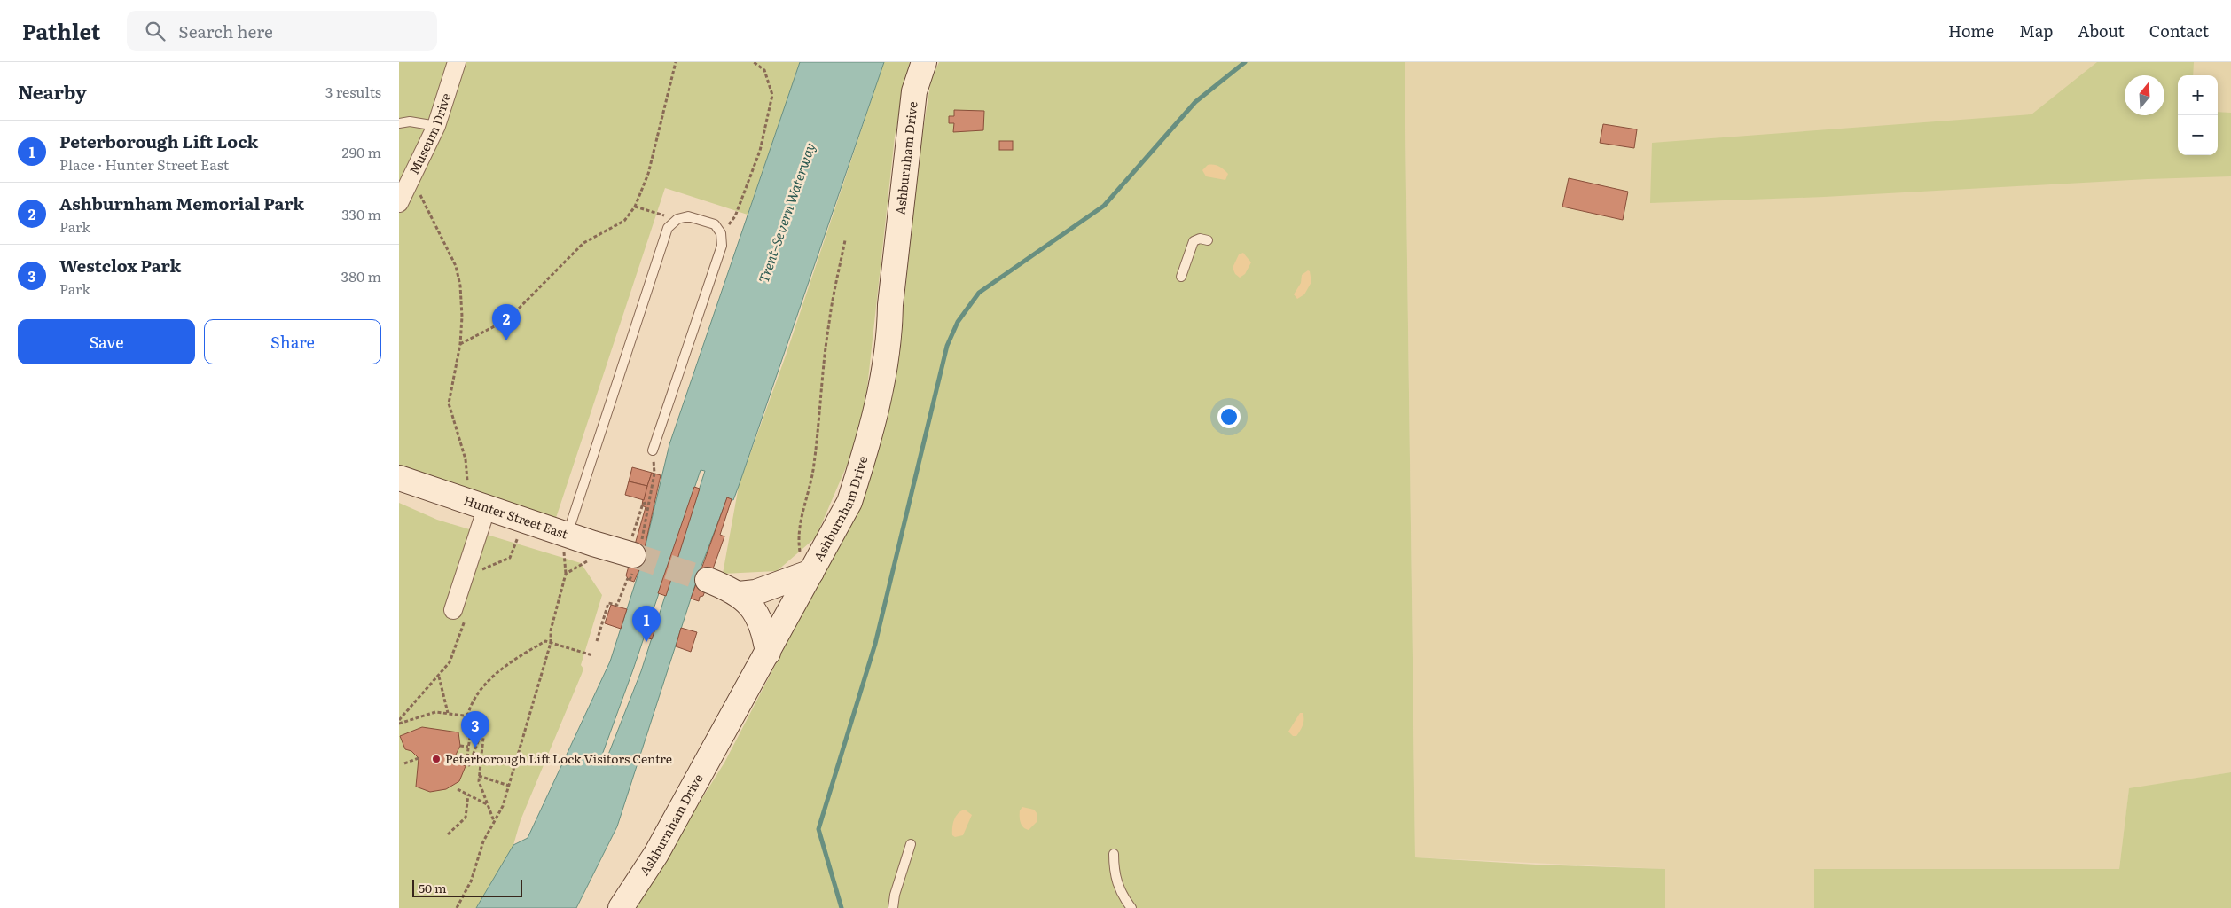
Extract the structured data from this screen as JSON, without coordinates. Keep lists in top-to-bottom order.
{
  "streets": {
    "street": ["Museum Drive", "Ashburnham Drive", "Hunter Street East"]
  },
  "water": ["Trent–Severn Waterway"],
  "places": ["Peterborough Lift Lock Visitors Centre"],
  "scale_bar": "50 m",
  "north": "top",
  "page": {
    "header": "Pathlet",
    "search": "Search here",
    "nav": [
      "Home",
      "Map",
      "About",
      "Contact"
    ],
    "heading": ["Nearby", "3 results"],
    "map_buttons": ["+", "−"],
    "list": [
      {
        "mark": "1",
        "name": "Peterborough Lift Lock",
        "note": "Place · Hunter Street East",
        "value": "290 m"
      },
      {
        "mark": "2",
        "name": "Ashburnham Memorial Park",
        "note": "Park",
        "value": "330 m"
      },
      {
        "mark": "3",
        "name": "Westclox Park",
        "note": "Park",
        "value": "380 m"
      }
    ],
    "pins": ["2", "1", "3"],
    "buttons": ["Save", "Share"],
    "scale": "50 m"
  }
}
